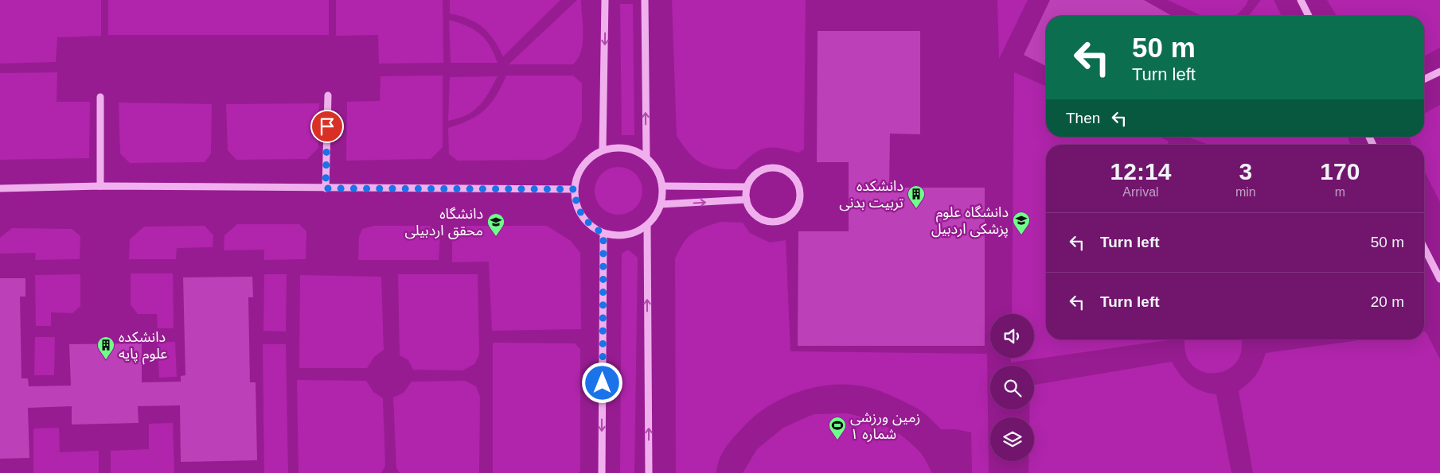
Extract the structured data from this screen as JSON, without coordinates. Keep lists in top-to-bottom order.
{
  "places": {
    "building": ["دانشکده تربیت بدنی", "دانشکده علوم پایه"],
    "school or university": ["دانشگاه علوم پزشکی اردبیل", "دانشگاه محقق اردبیلی"],
    "sports": ["زمین ورزشی شماره ۱"]
  },
  "page": {
    "turn": ["50 m", "Turn left"],
    "then": "Then",
    "eta": [
      "12:14",
      "Arrival",
      "3",
      "min",
      "170",
      "m"
    ],
    "list": [
      {
        "name": "Turn left",
        "value": "50 m"
      },
      {
        "name": "Turn left",
        "value": "20 m"
      }
    ]
  }
}
